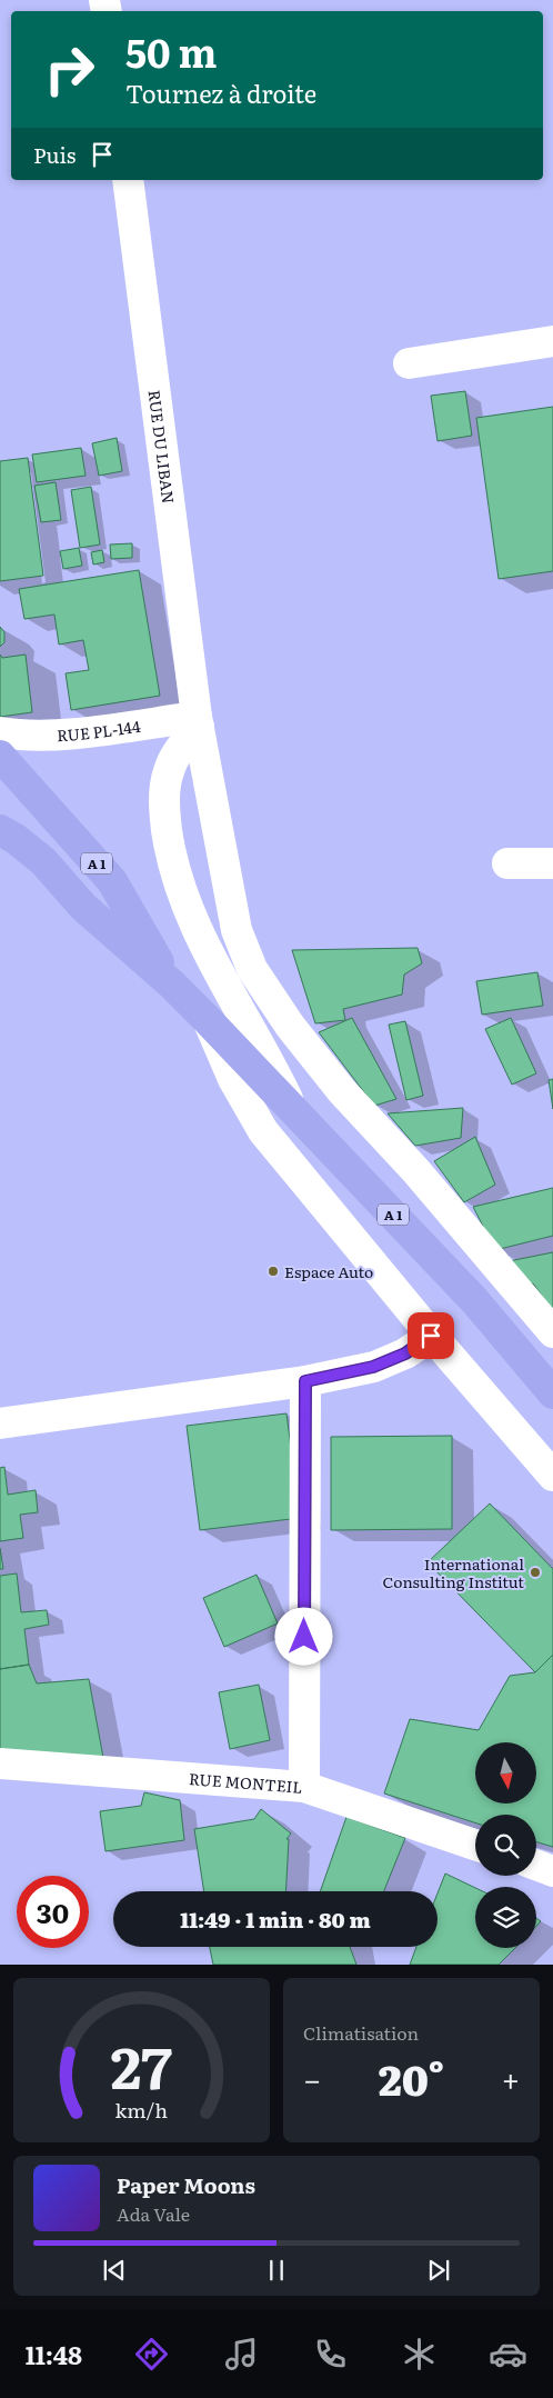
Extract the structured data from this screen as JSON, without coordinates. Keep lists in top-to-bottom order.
{
  "streets": {
    "highway": ["A 1"],
    "street": ["RUE DU LIBAN", "RUE PL-144", "RUE MONTEIL"]
  },
  "crossings": [
    ["RUE DU LIBAN", "RUE PL-144"]
  ],
  "places": ["Espace Auto", "International Consulting Institut"],
  "north": "bottom",
  "page": {
    "turn": ["50 m", "Tournez à droite"],
    "then": "Puis",
    "limit": "30",
    "trip": "11:49 · 1 min · 80 m",
    "tile": "Climatisation",
    "heat": ["−", "20°", "+"],
    "song": ["Paper Moons", "Ada Vale"],
    "tabs": "11:48",
    "gauge": ["27", "km/h"]
  }
}
